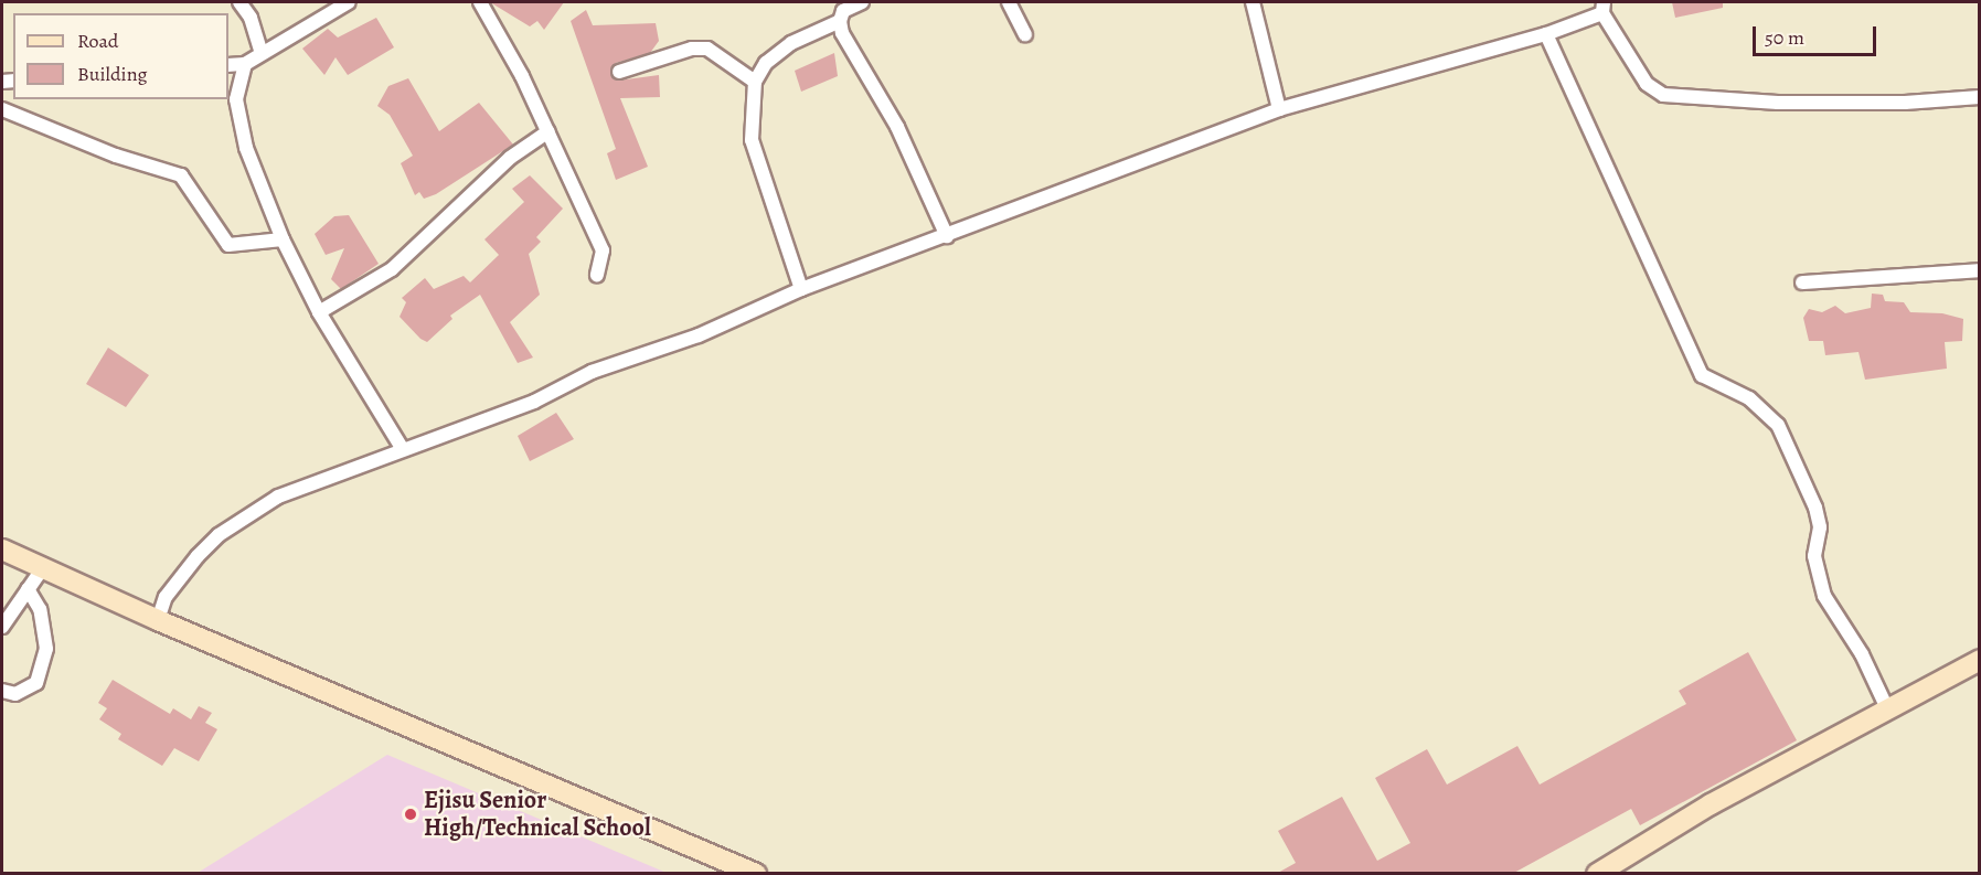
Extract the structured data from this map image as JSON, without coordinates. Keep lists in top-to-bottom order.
{
  "places": ["Ejisu Senior High/Technical School"],
  "legend": ["Road", "Building"],
  "scale_bar": "50 m"
}
